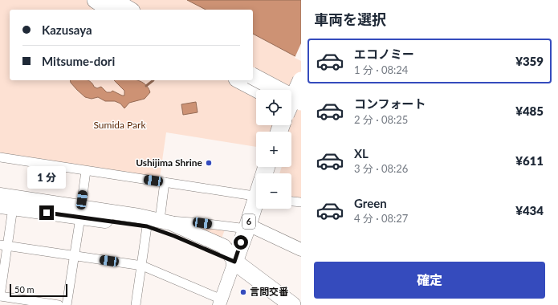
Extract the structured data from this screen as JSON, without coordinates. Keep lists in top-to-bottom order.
{
  "streets": {
    "highway": ["6"]
  },
  "parks": ["Sumida Park"],
  "places": ["Ushijima Shrine", "言問交番"],
  "scale_bar": "50 m",
  "page": {
    "heading": "車両を選択",
    "banner": ["Kazusaya", "Mitsume-dori"],
    "list": [
      {
        "name": "エコノミー",
        "note": "1 分 · 08:24",
        "value": "¥359"
      },
      {
        "name": "コンフォート",
        "note": "2 分 · 08:25",
        "value": "¥485"
      },
      {
        "name": "XL",
        "note": "3 分 · 08:26",
        "value": "¥611"
      },
      {
        "name": "Green",
        "note": "4 分 · 08:27",
        "value": "¥434"
      }
    ],
    "map_buttons": ["+", "−"],
    "bubble": "1 分",
    "buttons": "確定",
    "scale": "50 m"
  }
}
